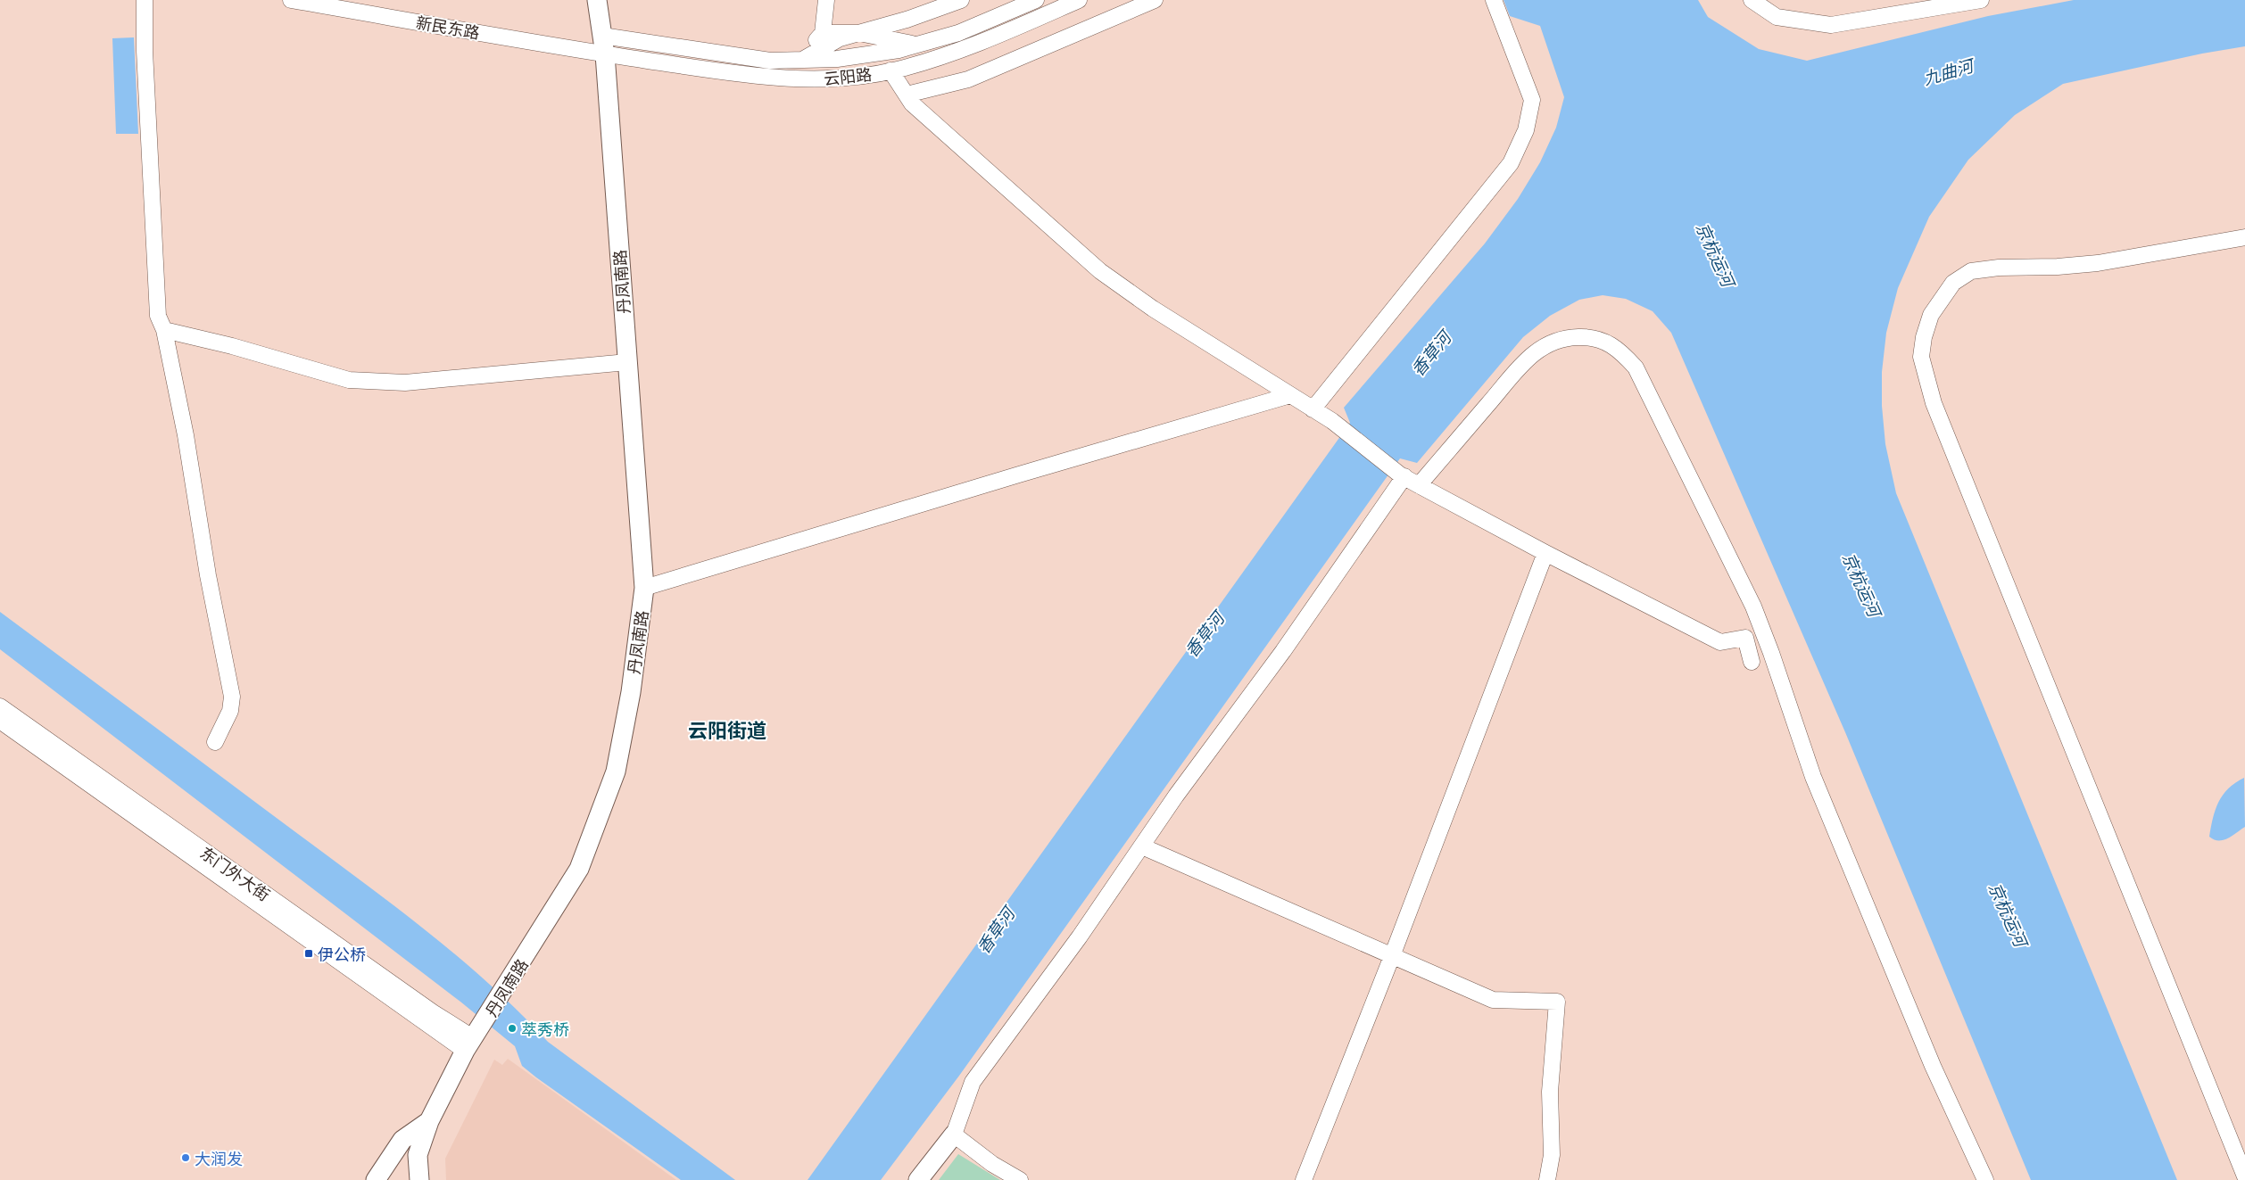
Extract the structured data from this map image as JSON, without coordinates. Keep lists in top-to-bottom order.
{
  "streets": {
    "main road": ["丹凤南路"],
    "street": ["新民东路", "云阳路", "东门外大街"]
  },
  "crossings": [
    ["新民东路", "云阳路"],
    ["新民东路", "丹凤南路"],
    ["云阳路", "丹凤南路"],
    ["丹凤南路", "东门外大街"]
  ],
  "districts": ["云阳街道"],
  "water": ["九曲河", "京杭运河", "香草河"],
  "places": {
    "transit": ["伊公桥"],
    "other": ["萃秀桥", "大润发"]
  }
}
